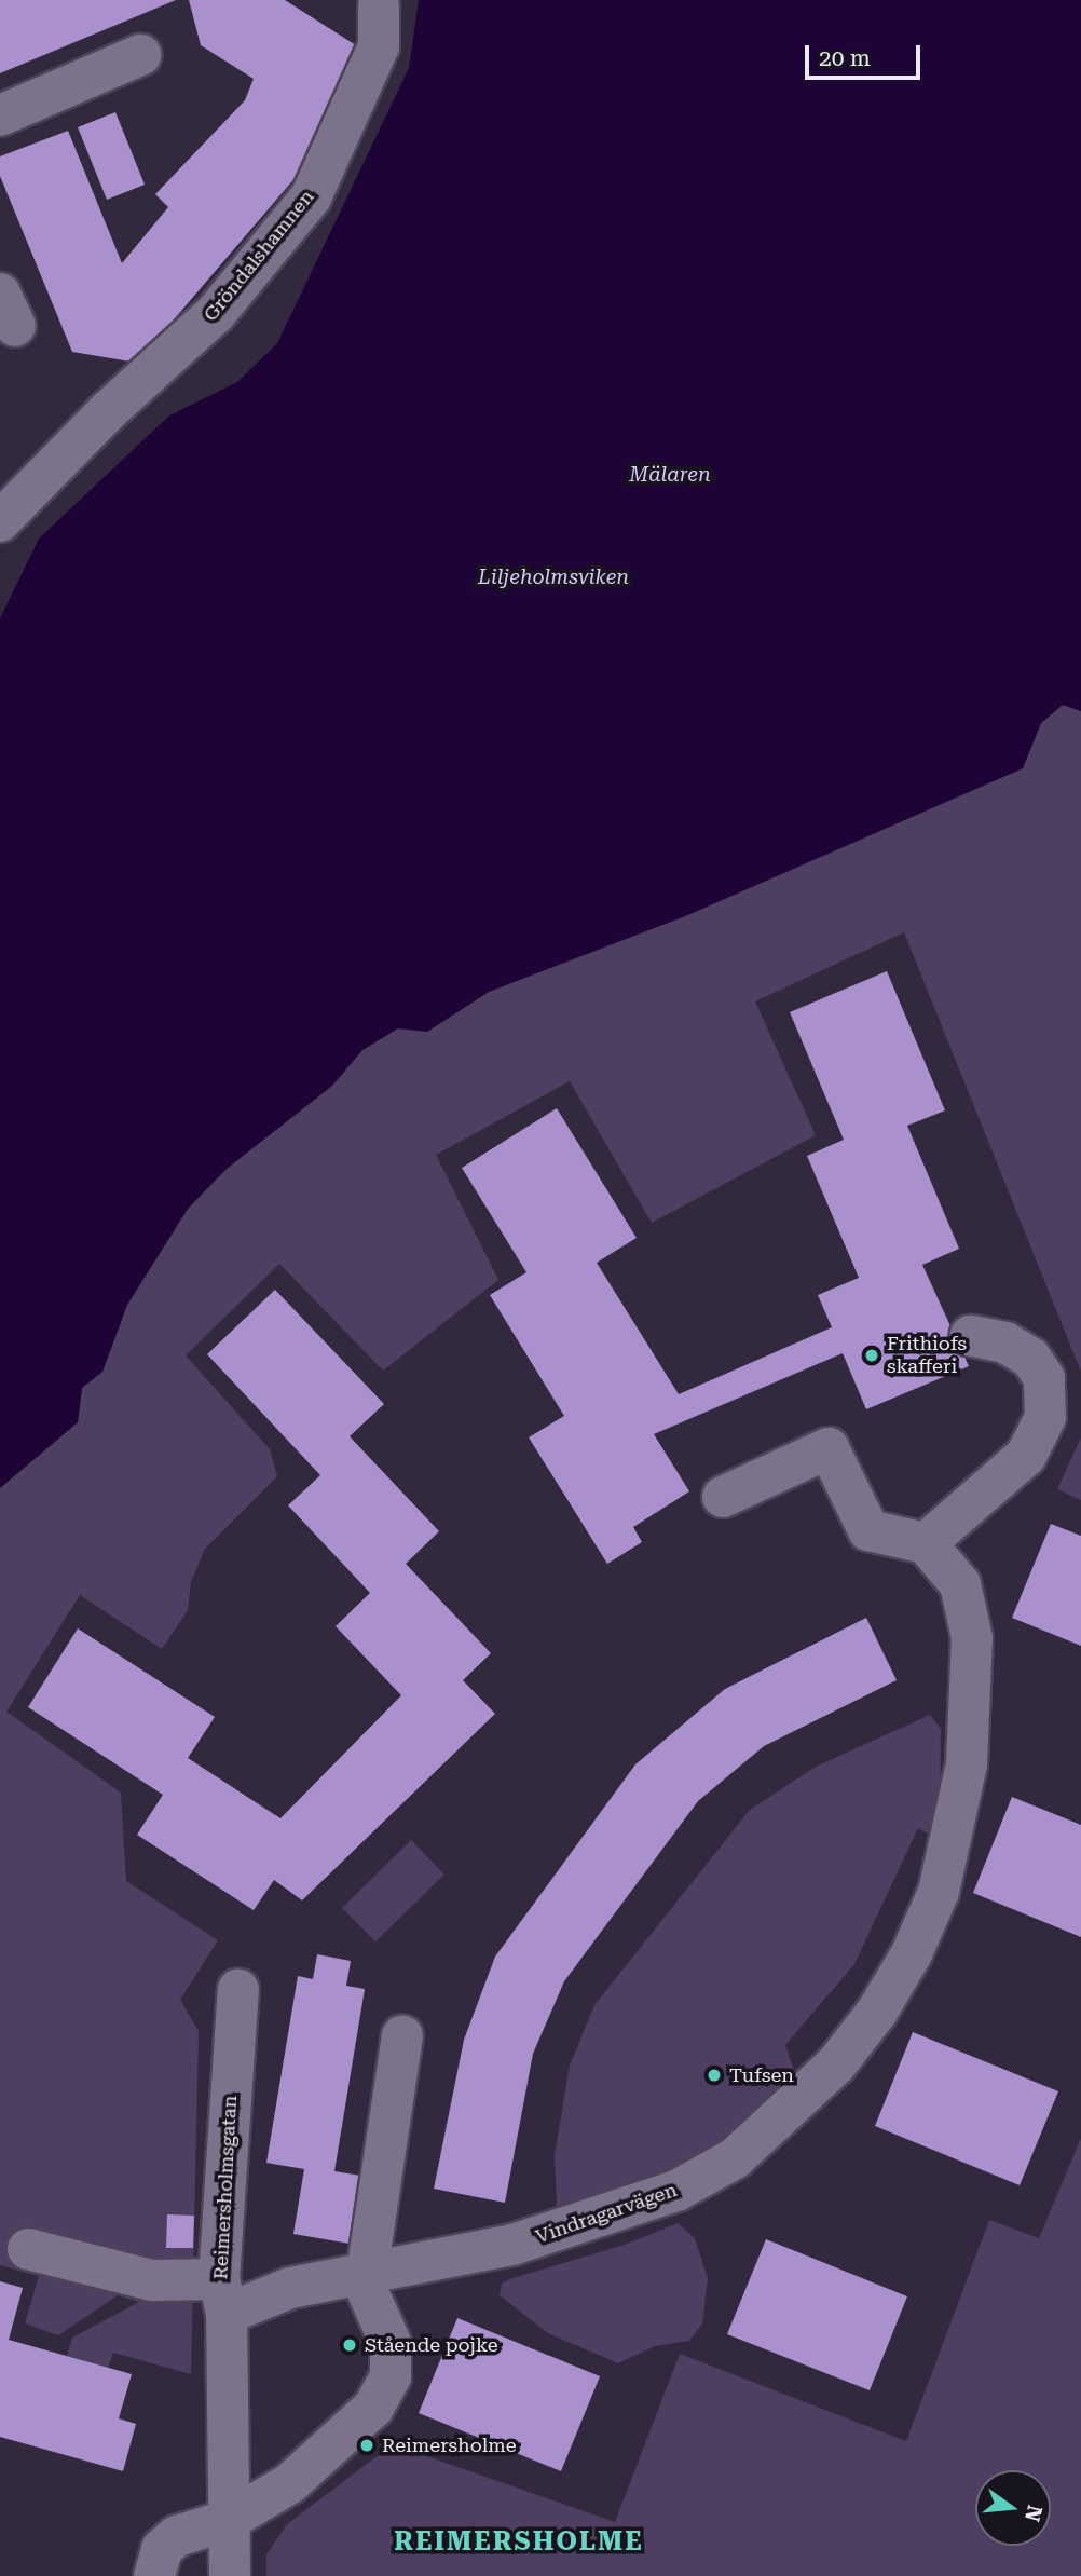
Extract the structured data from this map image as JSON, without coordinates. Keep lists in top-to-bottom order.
{
  "streets": {
    "street": ["Gröndalshamnen", "Reimersholmsgatan", "Vindragarvägen"]
  },
  "crossings": [
    ["Reimersholmsgatan", "Vindragarvägen"]
  ],
  "districts": ["REIMERSHOLME"],
  "water": ["Mälaren", "Liljeholmsviken"],
  "places": [
    "Frithiofs skafferi",
    "Tufsen",
    "Stående pojke",
    "Reimersholme"
  ],
  "scale_bar": "20 m",
  "north": "right"
}
